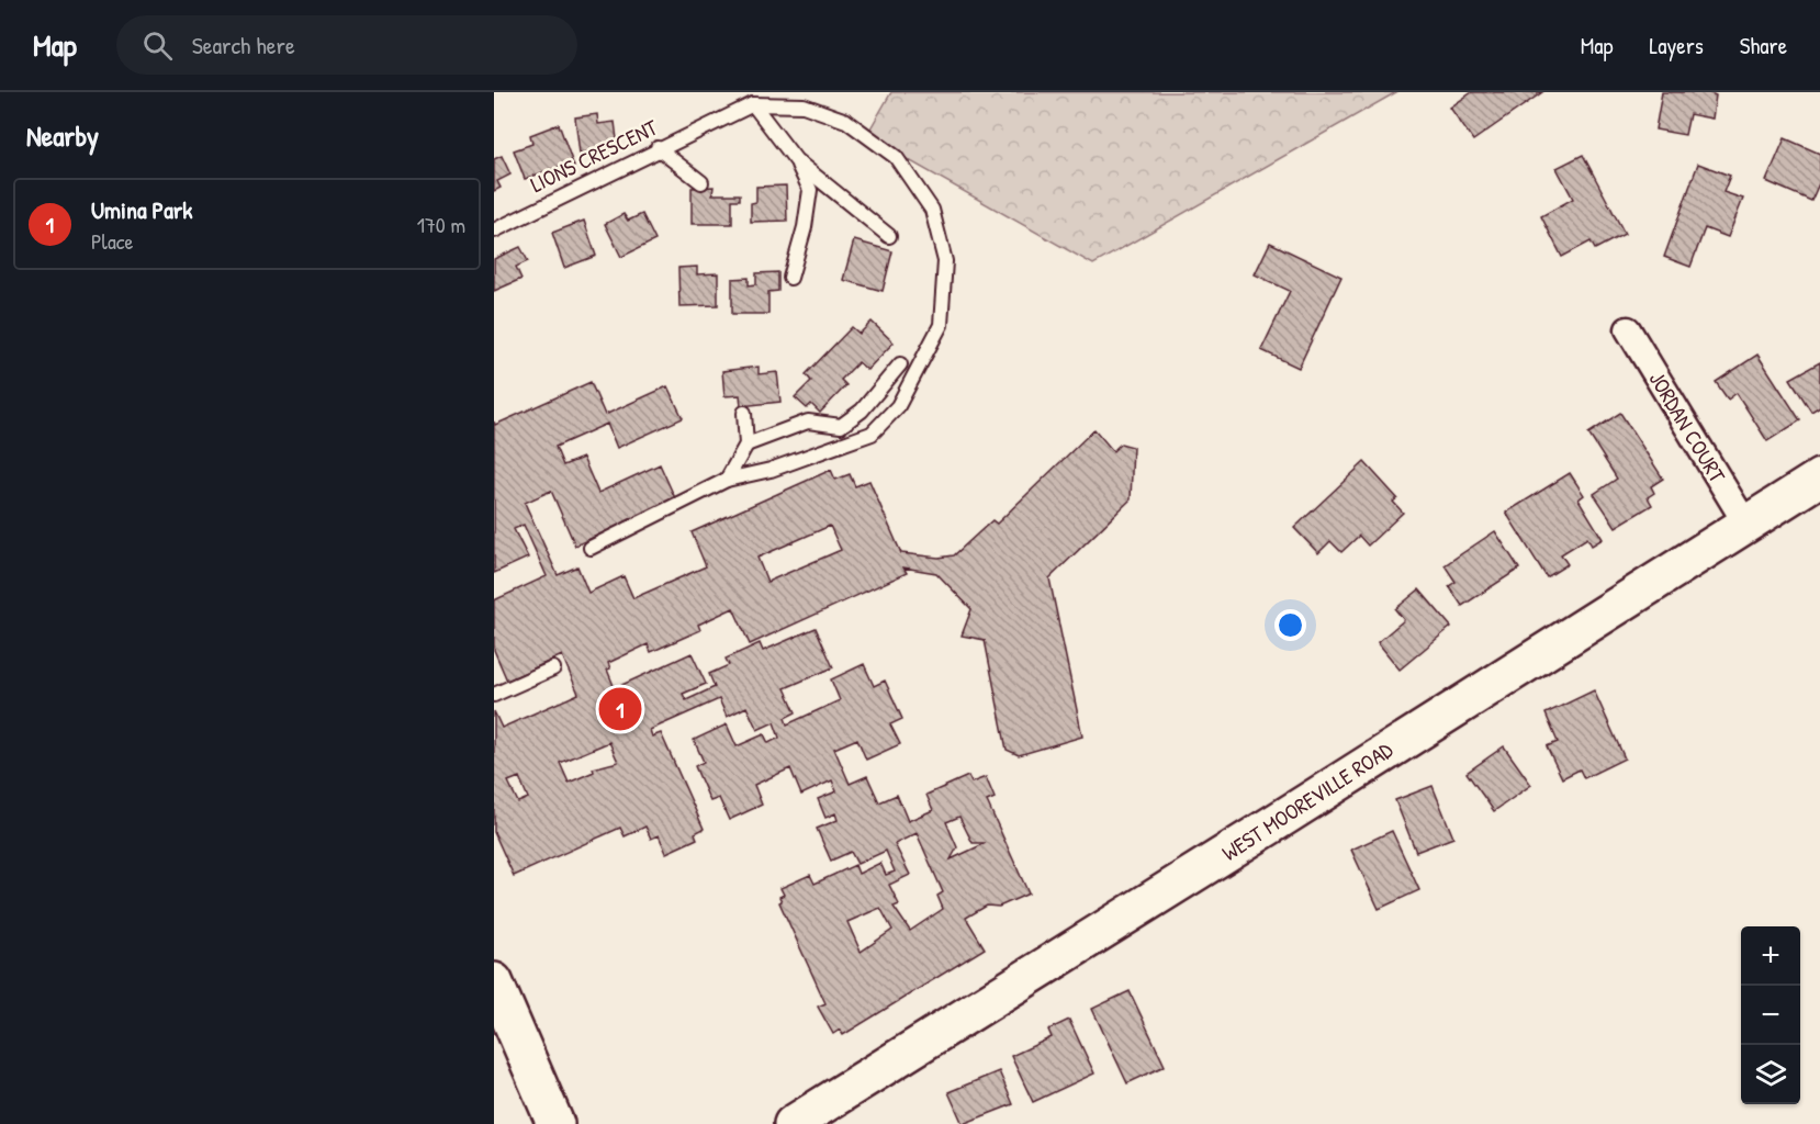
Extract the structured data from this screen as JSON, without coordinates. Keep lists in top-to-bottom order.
{
  "streets": {
    "main road": ["WEST MOOREVILLE ROAD"],
    "street": ["JORDAN COURT"],
    "lane": ["LIONS CRESCENT"]
  },
  "crossings": [
    ["JORDAN COURT", "WEST MOOREVILLE ROAD"]
  ],
  "page": {
    "header": "Map",
    "search": "Search here",
    "nav": ["Map", "Layers", "Share"],
    "heading": "Nearby",
    "list": [
      {
        "mark": "1",
        "name": "Umina Park",
        "note": "Place",
        "value": "170 m"
      }
    ],
    "pins": "1",
    "map_buttons": ["+", "−"]
  }
}
